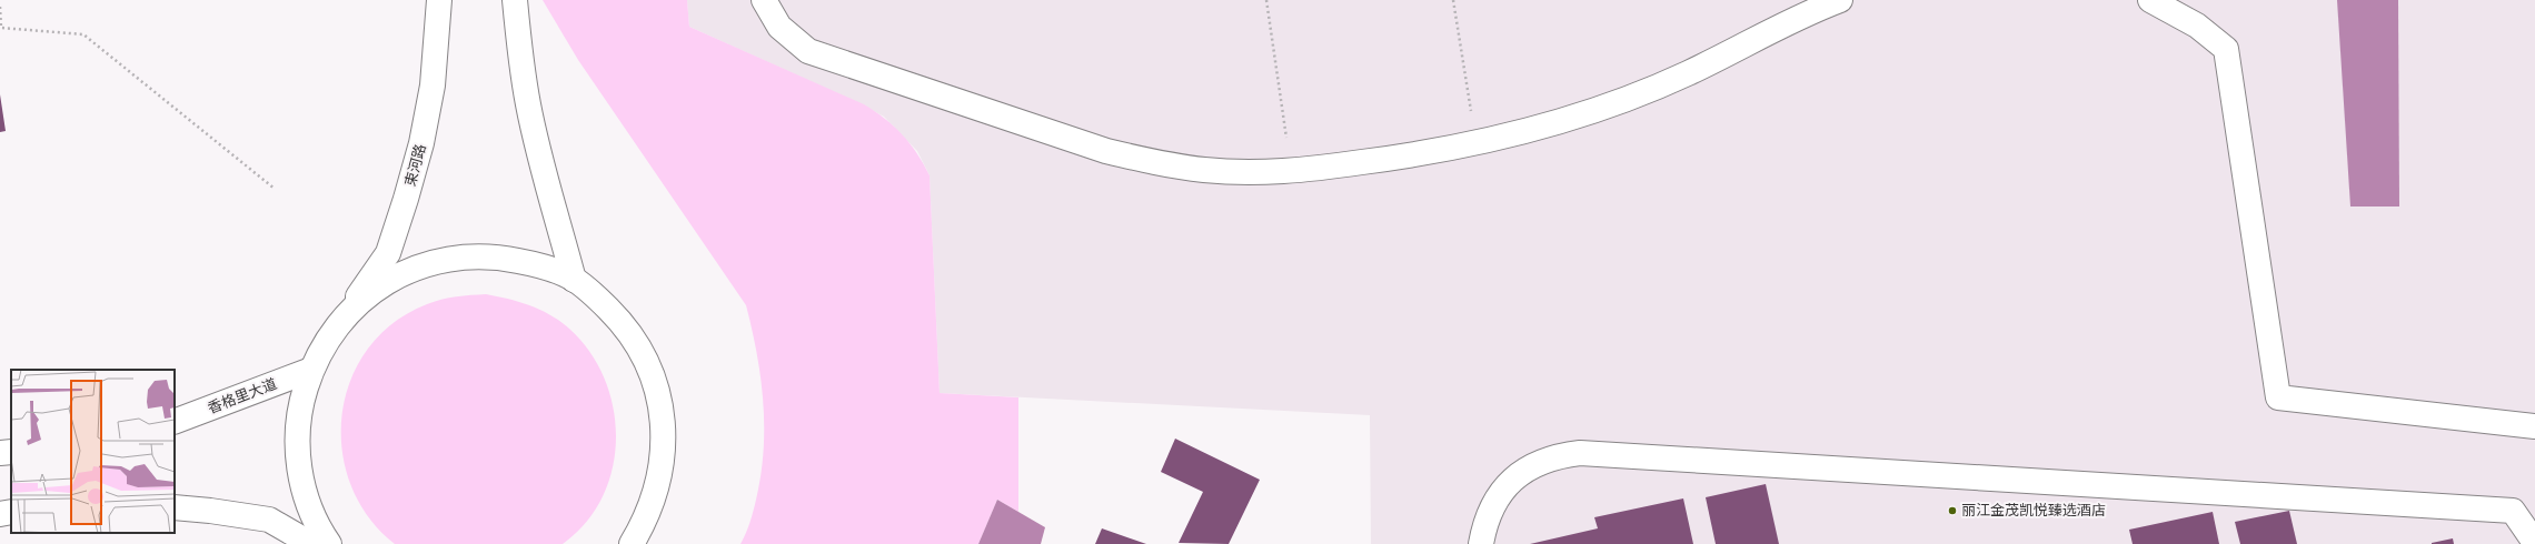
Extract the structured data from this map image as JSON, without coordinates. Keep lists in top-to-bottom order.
{
  "streets": {
    "main road": ["束河路", "香格里大道"]
  },
  "places": ["丽江金茂凯悦臻选酒店"]
}
